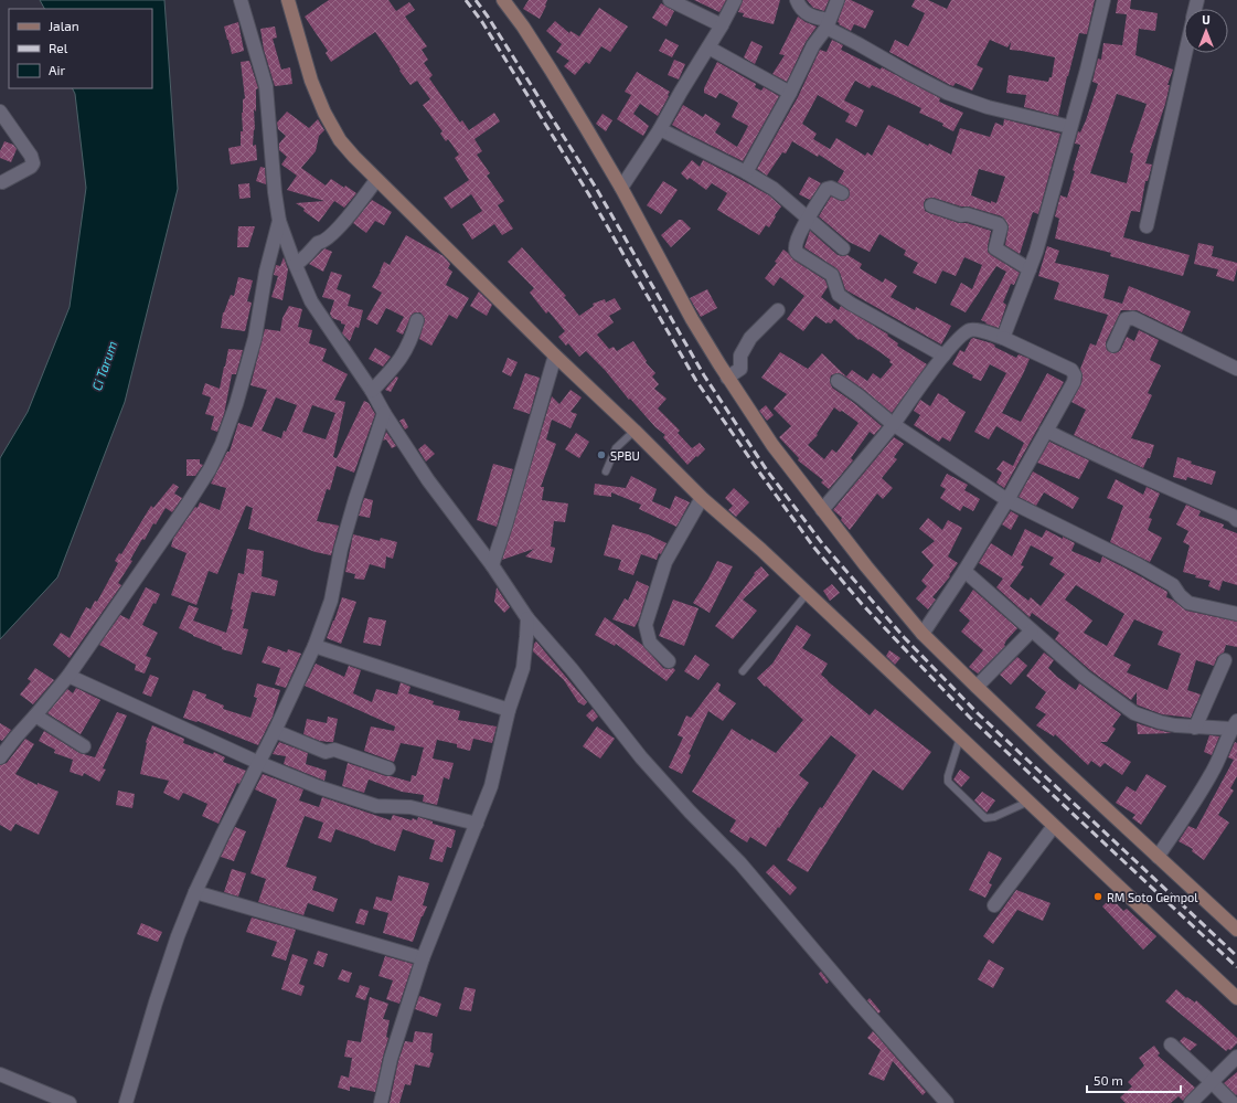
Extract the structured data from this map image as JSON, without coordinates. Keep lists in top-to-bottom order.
{
  "water": ["Ci Tarum"],
  "places": ["SPBU", "RM Soto Gempol"],
  "legend": ["Jalan", "Rel", "Air"],
  "scale_bar": "50 m",
  "north": "top"
}
